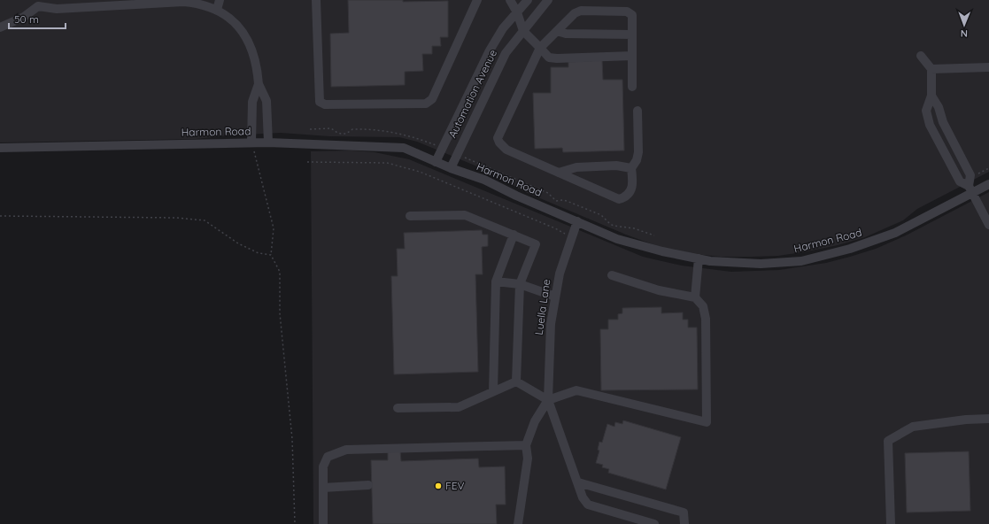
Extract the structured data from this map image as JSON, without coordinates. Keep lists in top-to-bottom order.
{
  "streets": {
    "street": ["Automation Avenue", "Harmon Road", "Luella Lane"]
  },
  "crossings": [
    ["Automation Avenue", "Harmon Road"],
    ["Harmon Road", "Luella Lane"]
  ],
  "places": ["FEV"],
  "scale_bar": "50 m",
  "north": "bottom"
}
